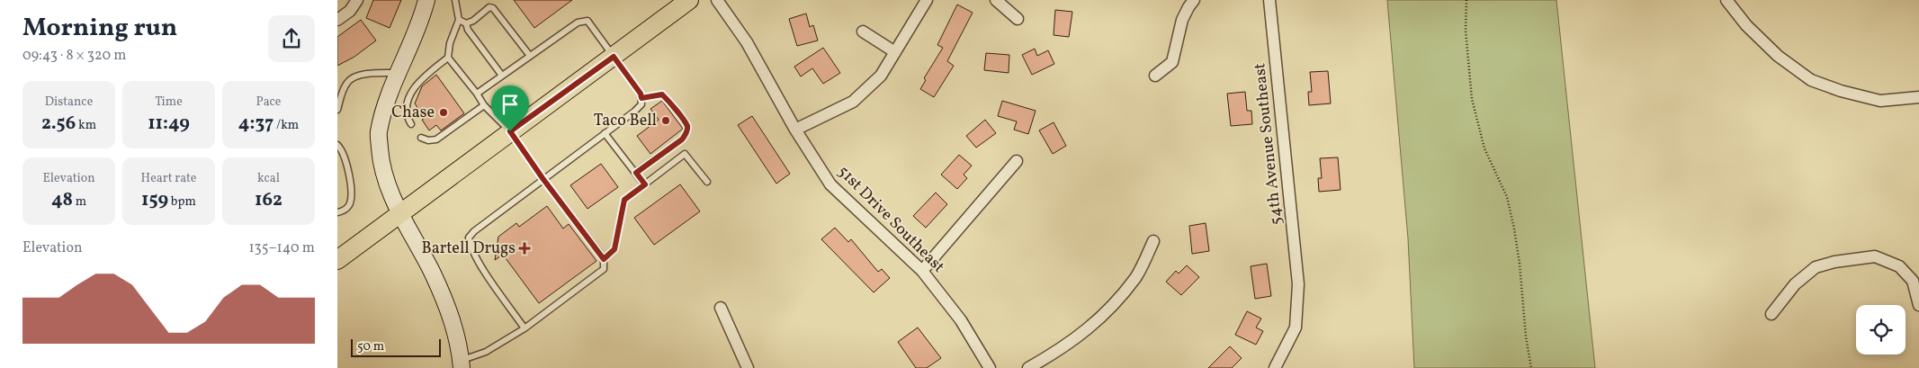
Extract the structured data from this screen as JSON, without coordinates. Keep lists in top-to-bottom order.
{
  "streets": {
    "street": ["54th Avenue Southeast", "51st Drive Southeast"]
  },
  "places": {
    "other": ["Chase", "Taco Bell"],
    "health": ["Bartell Drugs"]
  },
  "scale_bar": "50 m",
  "page": {
    "heading": ["Morning run", "09:43 · 8 × 320 m"],
    "stats": [
      ["Distance", "2.56 km"],
      ["Time", "11:49"],
      ["Pace", "4:37 /km"],
      ["Elevation", "48 m"],
      ["Heart rate", "159 bpm"],
      ["kcal", "162"]
    ],
    "chart": ["Elevation", "135–140 m"],
    "scale": "50 m"
  }
}
